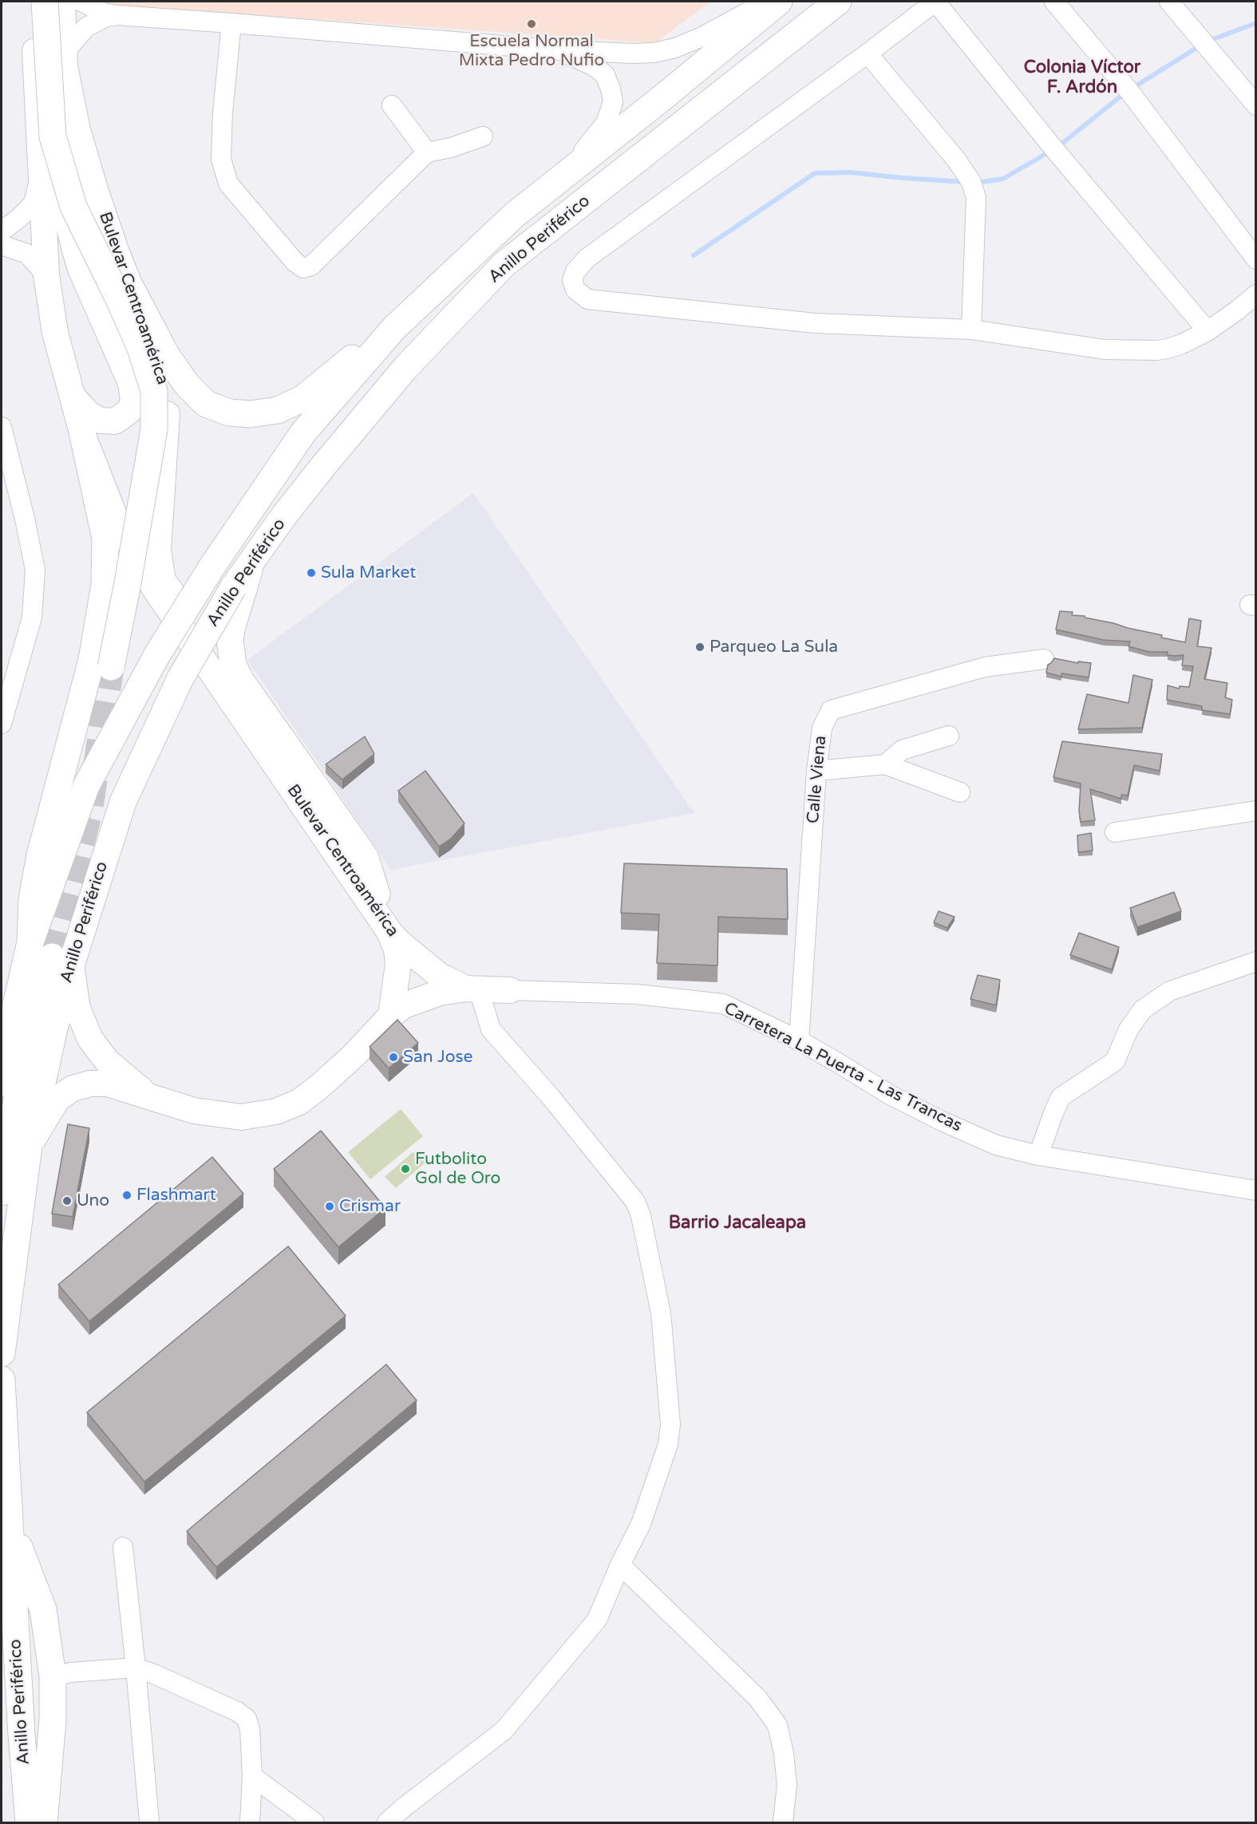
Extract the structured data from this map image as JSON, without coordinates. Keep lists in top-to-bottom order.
{
  "streets": {
    "highway": ["Anillo Periférico"],
    "main road": ["Bulevar Centroamérica"],
    "street": ["Calle Viena", "Carretera La Puerta - Las Trancas"]
  },
  "crossings": [
    ["Bulevar Centroamérica", "Carretera La Puerta - Las Trancas"],
    ["Calle Viena", "Carretera La Puerta - Las Trancas"]
  ],
  "districts": ["Colonia Víctor F. Ardón", "Barrio Jacaleapa"],
  "places": [
    "Escuela Normal Mixta Pedro Nufio",
    "Sula Market",
    "Parqueo La Sula",
    "San Jose",
    "Futbolito Gol de Oro",
    "Flashmart",
    "Uno",
    "Crismar"
  ]
}
